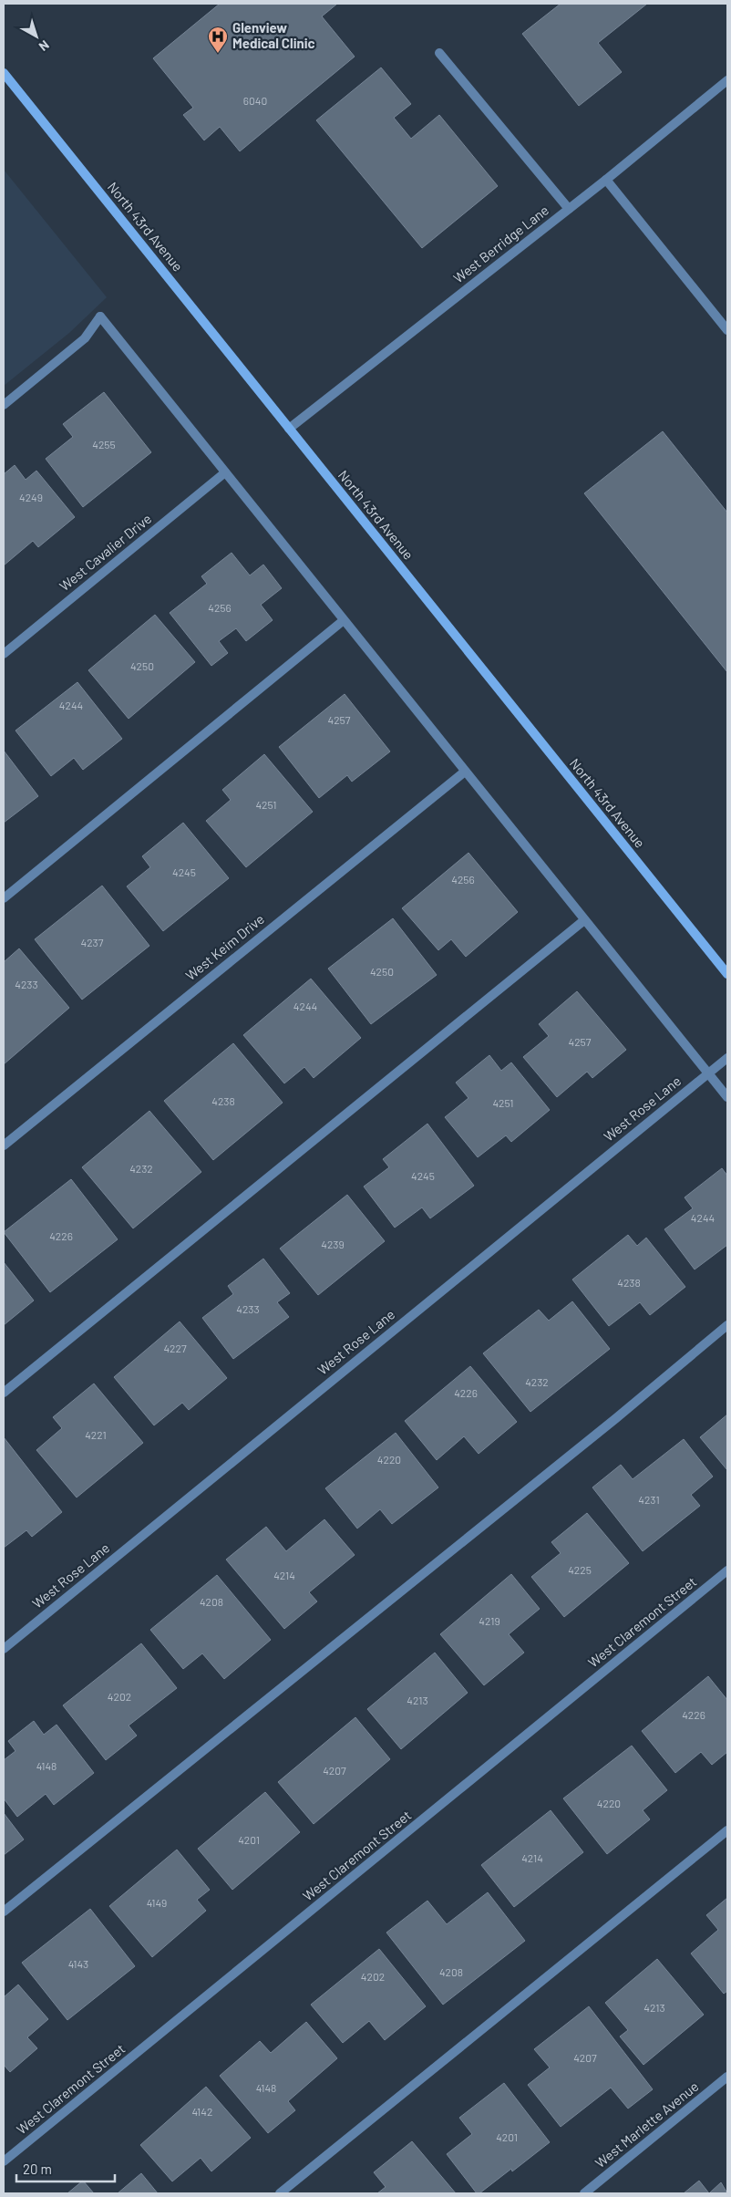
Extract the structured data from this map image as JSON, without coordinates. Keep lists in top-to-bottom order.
{
  "streets": {
    "main road": ["North 43rd Avenue"],
    "street": [
      "West Berridge Lane",
      "West Cavalier Drive",
      "West Keim Drive",
      "West Rose Lane",
      "West Claremont Street",
      "West Marlette Avenue"
    ]
  },
  "crossings": [
    ["North 43rd Avenue", "West Berridge Lane"]
  ],
  "places": {
    "hospital": ["Glenview Medical Clinic"]
  },
  "house_numbers": [
    "6040",
    "4255",
    "4249",
    "4256",
    "4250",
    "4244",
    "4257",
    "4251",
    "4245",
    "4256",
    "4237",
    "4250",
    "4233",
    "4244",
    "4257",
    "4238",
    "4251",
    "4232",
    "4245",
    "4244",
    "4226",
    "4239",
    "4238",
    "4233",
    "4227",
    "4232",
    "4226",
    "4221",
    "4220",
    "4231",
    "4225",
    "4214",
    "4208",
    "4219",
    "4202",
    "4213",
    "4226",
    "4148",
    "4207",
    "4220",
    "4201",
    "4214",
    "4149",
    "4143",
    "4208",
    "4202",
    "4213",
    "4207",
    "4148",
    "4142",
    "4201"
  ],
  "scale_bar": "20 m",
  "north": "bottom right"
}
